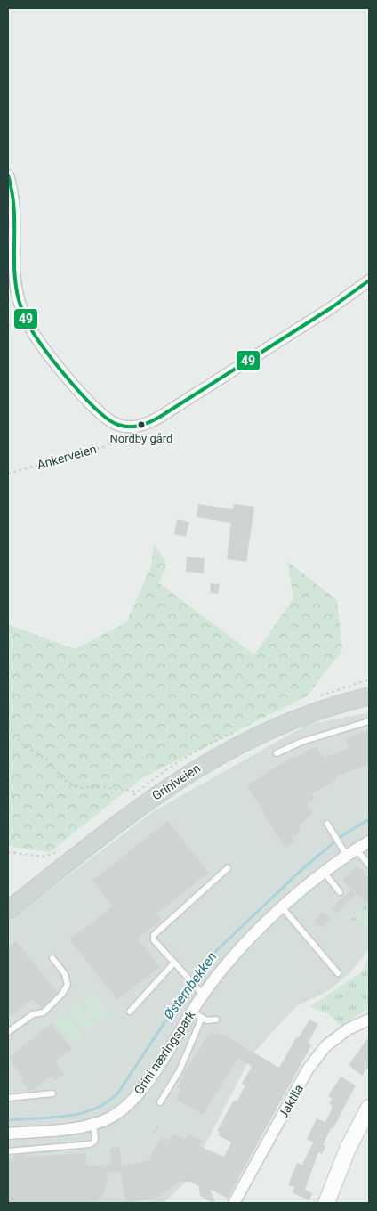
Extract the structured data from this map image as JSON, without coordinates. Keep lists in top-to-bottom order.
{
  "streets": {
    "main road": ["Griniveien"],
    "street": ["Grini næringspark", "Jaktlia"],
    "path": ["Ankerveien"]
  },
  "water": ["Østernbekken"],
  "places": ["Nordby gård"],
  "lines": ["transit line 49"]
}
